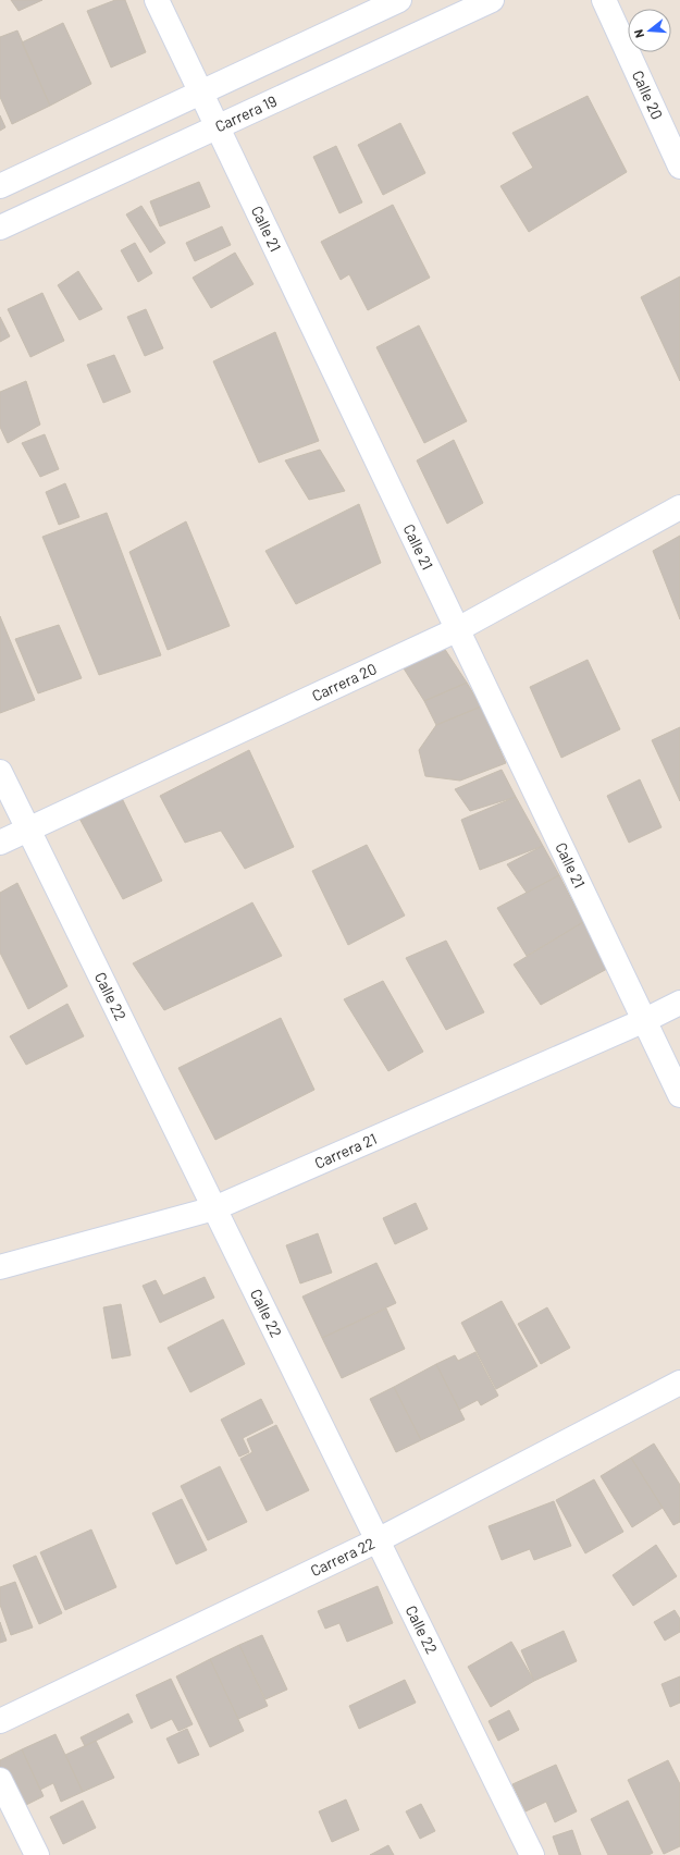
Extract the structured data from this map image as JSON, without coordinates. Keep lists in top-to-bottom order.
{
  "streets": {
    "street": [
      "Calle 20",
      "Carrera 19",
      "Calle 21",
      "Carrera 20",
      "Calle 22",
      "Carrera 21",
      "Carrera 22"
    ]
  },
  "crossings": [
    ["Carrera 19", "Calle 21"],
    ["Calle 21", "Carrera 20"],
    ["Calle 21", "Carrera 21"],
    ["Carrera 20", "Calle 22"],
    ["Calle 22", "Carrera 21"],
    ["Calle 22", "Carrera 22"]
  ],
  "north": "left"
}
